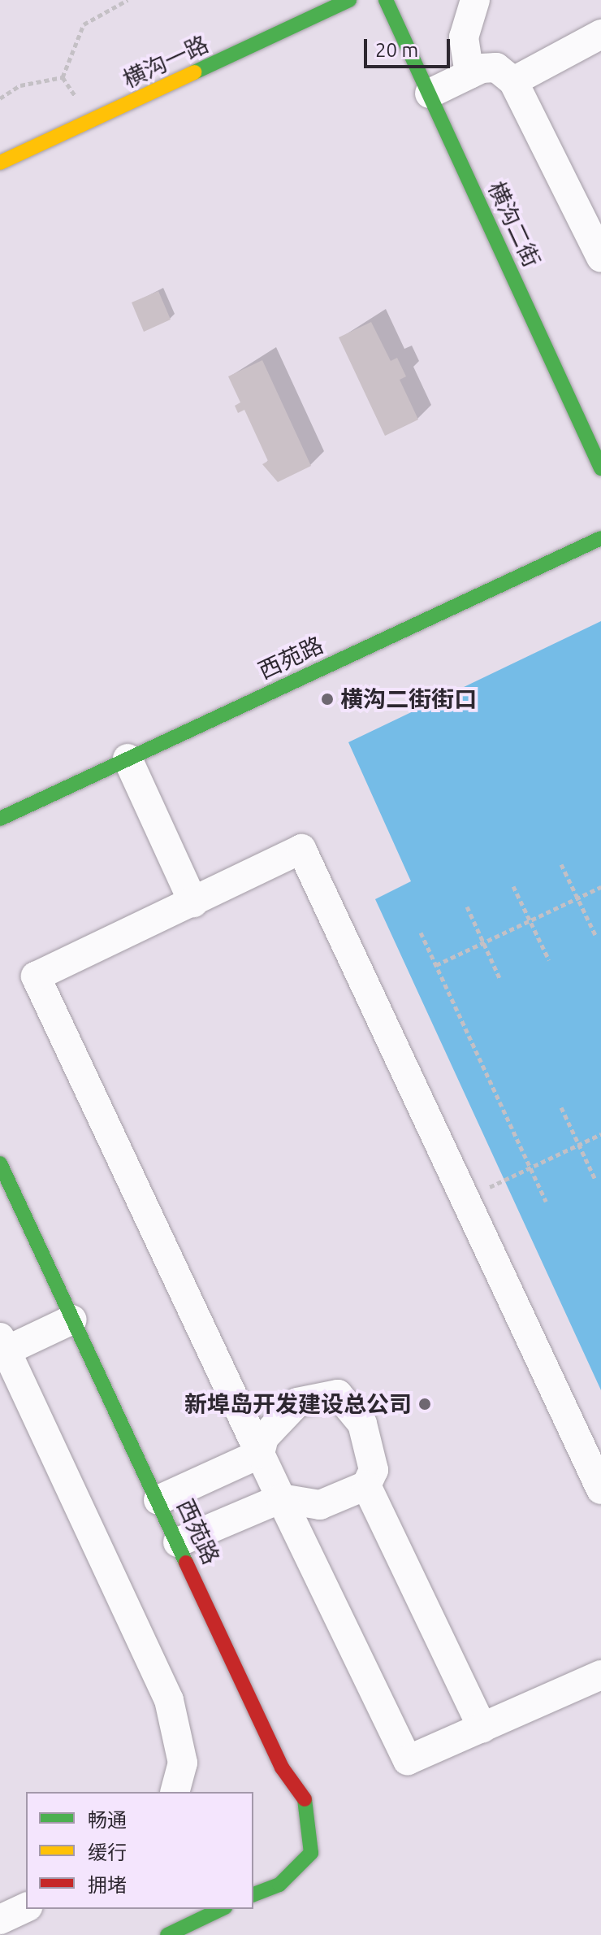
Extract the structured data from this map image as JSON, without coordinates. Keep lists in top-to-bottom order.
{
  "streets": {
    "main road": ["横沟一路", "横沟二街", "西苑路"]
  },
  "places": ["横沟二街街口", "新埠岛开发建设总公司"],
  "legend": ["畅通", "缓行", "拥堵"],
  "scale_bar": "20 m"
}
